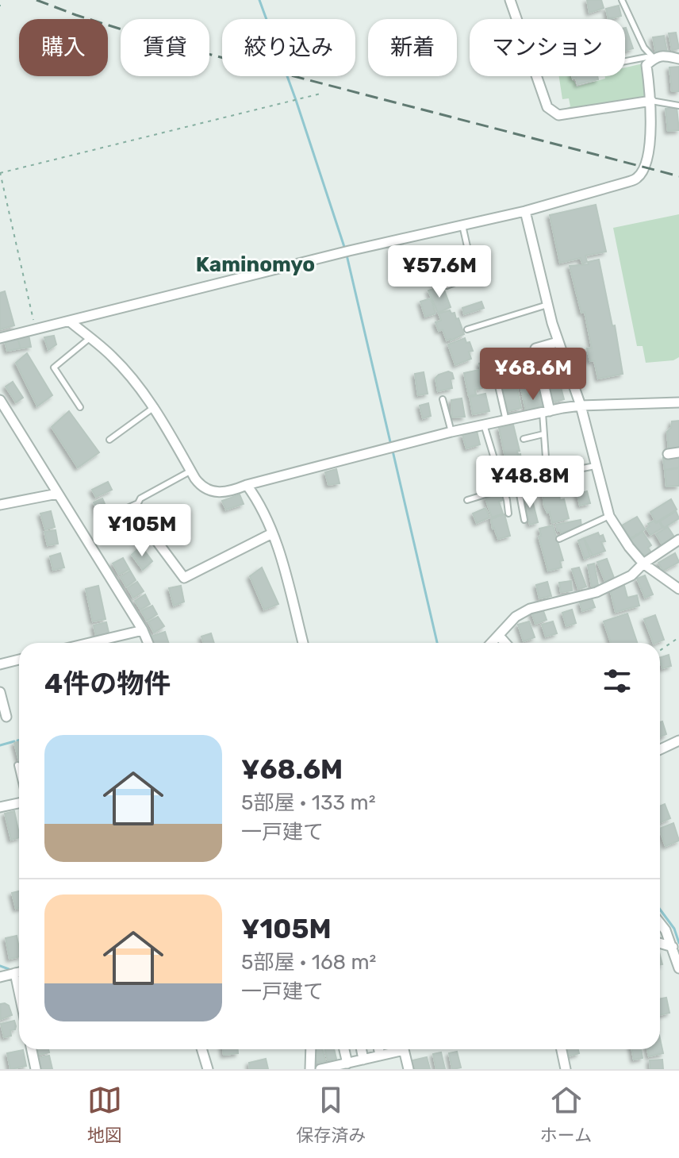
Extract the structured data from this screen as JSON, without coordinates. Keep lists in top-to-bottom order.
{
  "districts": ["Kaminomyo"],
  "page": {
    "chip": [
      "購入",
      "賃貸",
      "絞り込み",
      "新着",
      "マンション"
    ],
    "price": [
      "¥57.6M",
      "¥68.6M",
      "¥48.8M",
      "¥105M"
    ],
    "heading": "4件の物件",
    "list": [
      {
        "name": "¥68.6M",
        "note": "5部屋 · 133 m² · 一戸建て"
      },
      {
        "name": "¥105M",
        "note": "5部屋 · 168 m² · 一戸建て"
      }
    ],
    "tabs": ["地図", "保存済み", "ホーム"]
  }
}
